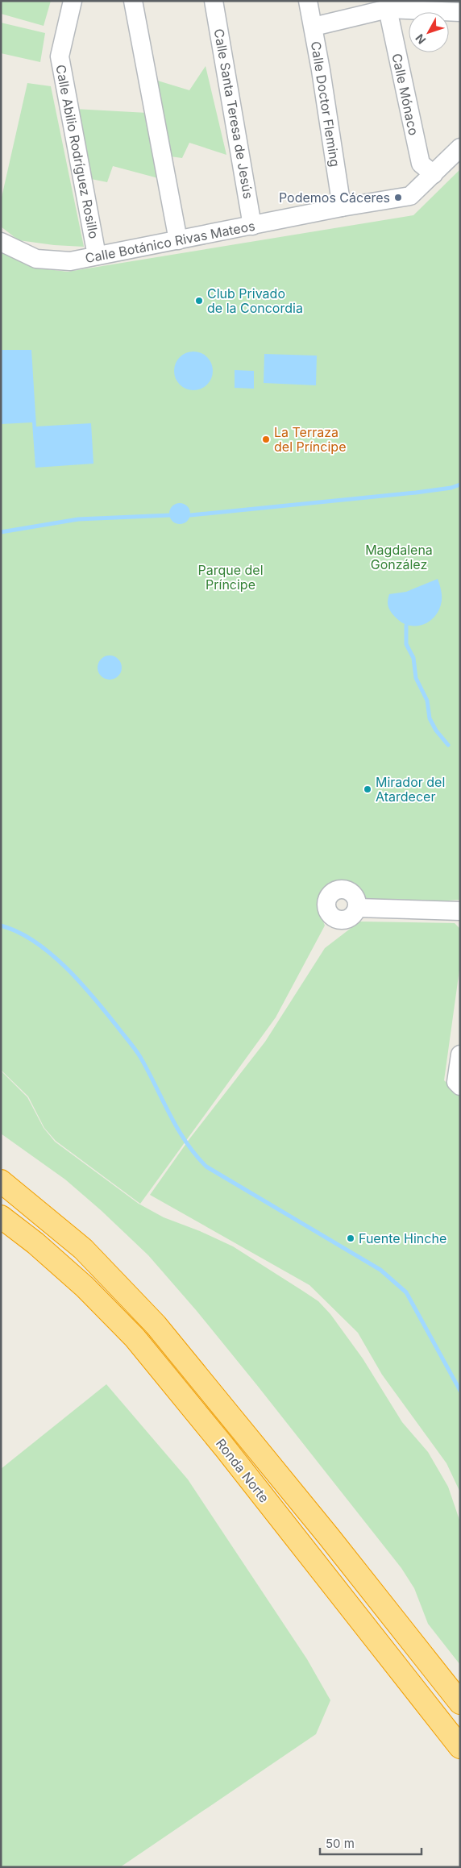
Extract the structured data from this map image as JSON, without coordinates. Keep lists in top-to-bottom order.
{
  "streets": {
    "highway": ["Ronda Norte"],
    "street": [
      "Calle Mónaco",
      "Calle Doctor Fleming",
      "Calle Santa Teresa de Jesús",
      "Calle Abilio Rodríguez Rosillo",
      "Calle Botánico Rivas Mateos"
    ]
  },
  "crossings": [
    ["Calle Mónaco", "Calle Botánico Rivas Mateos"],
    ["Calle Doctor Fleming", "Calle Botánico Rivas Mateos"],
    ["Calle Santa Teresa de Jesús", "Calle Botánico Rivas Mateos"],
    ["Calle Abilio Rodríguez Rosillo", "Calle Botánico Rivas Mateos"]
  ],
  "parks": ["Magdalena González", "Parque del Príncipe"],
  "places": [
    "Podemos Cáceres",
    "Club Privado de la Concordia",
    "La Terraza del Príncipe",
    "Mirador del Atardecer",
    "Fuente Hinche"
  ],
  "scale_bar": "50 m",
  "north": "bottom left"
}
